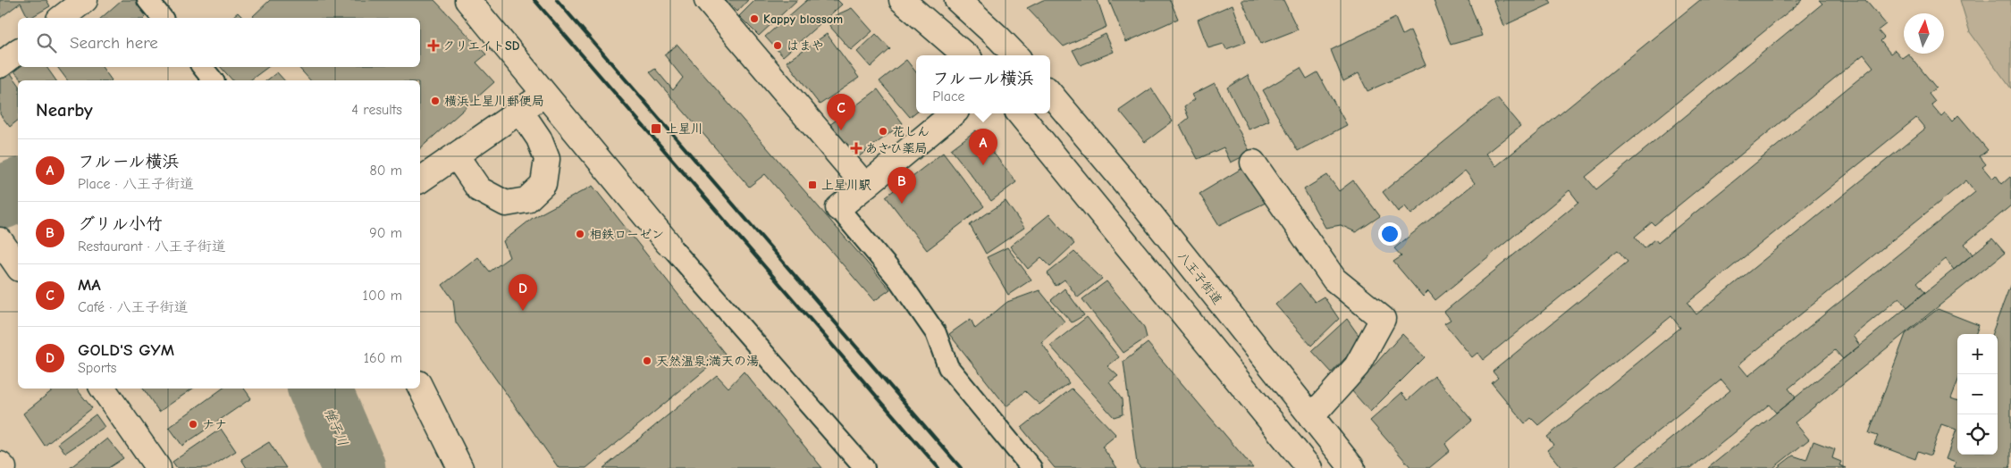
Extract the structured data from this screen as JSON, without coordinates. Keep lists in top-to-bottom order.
{
  "streets": {
    "main road": ["八王子街道"]
  },
  "water": ["帷子川"],
  "places": {
    "other": [
      "Kappy blossom",
      "はまや",
      "横浜上星川郵便局",
      "花しん",
      "相鉄ローゼン",
      "天然温泉;満天の湯",
      "ナナ"
    ],
    "health": ["クリエイトSD", "あさひ薬局"],
    "transit": ["上星川", "上星川駅"]
  },
  "north": "top",
  "page": {
    "search": "Search here",
    "popup": ["フルール横浜", "Place"],
    "heading": ["Nearby", "4 results"],
    "pins": [
      "C",
      "A",
      "B",
      "D"
    ],
    "list": [
      {
        "mark": "A",
        "name": "フルール横浜",
        "note": "Place · 八王子街道",
        "value": "80 m"
      },
      {
        "mark": "B",
        "name": "グリル小竹",
        "note": "Restaurant · 八王子街道",
        "value": "90 m"
      },
      {
        "mark": "C",
        "name": "MA",
        "note": "Café · 八王子街道",
        "value": "100 m"
      },
      {
        "mark": "D",
        "name": "GOLD'S GYM",
        "note": "Sports",
        "value": "160 m"
      }
    ],
    "map_buttons": ["+", "−"]
  }
}
